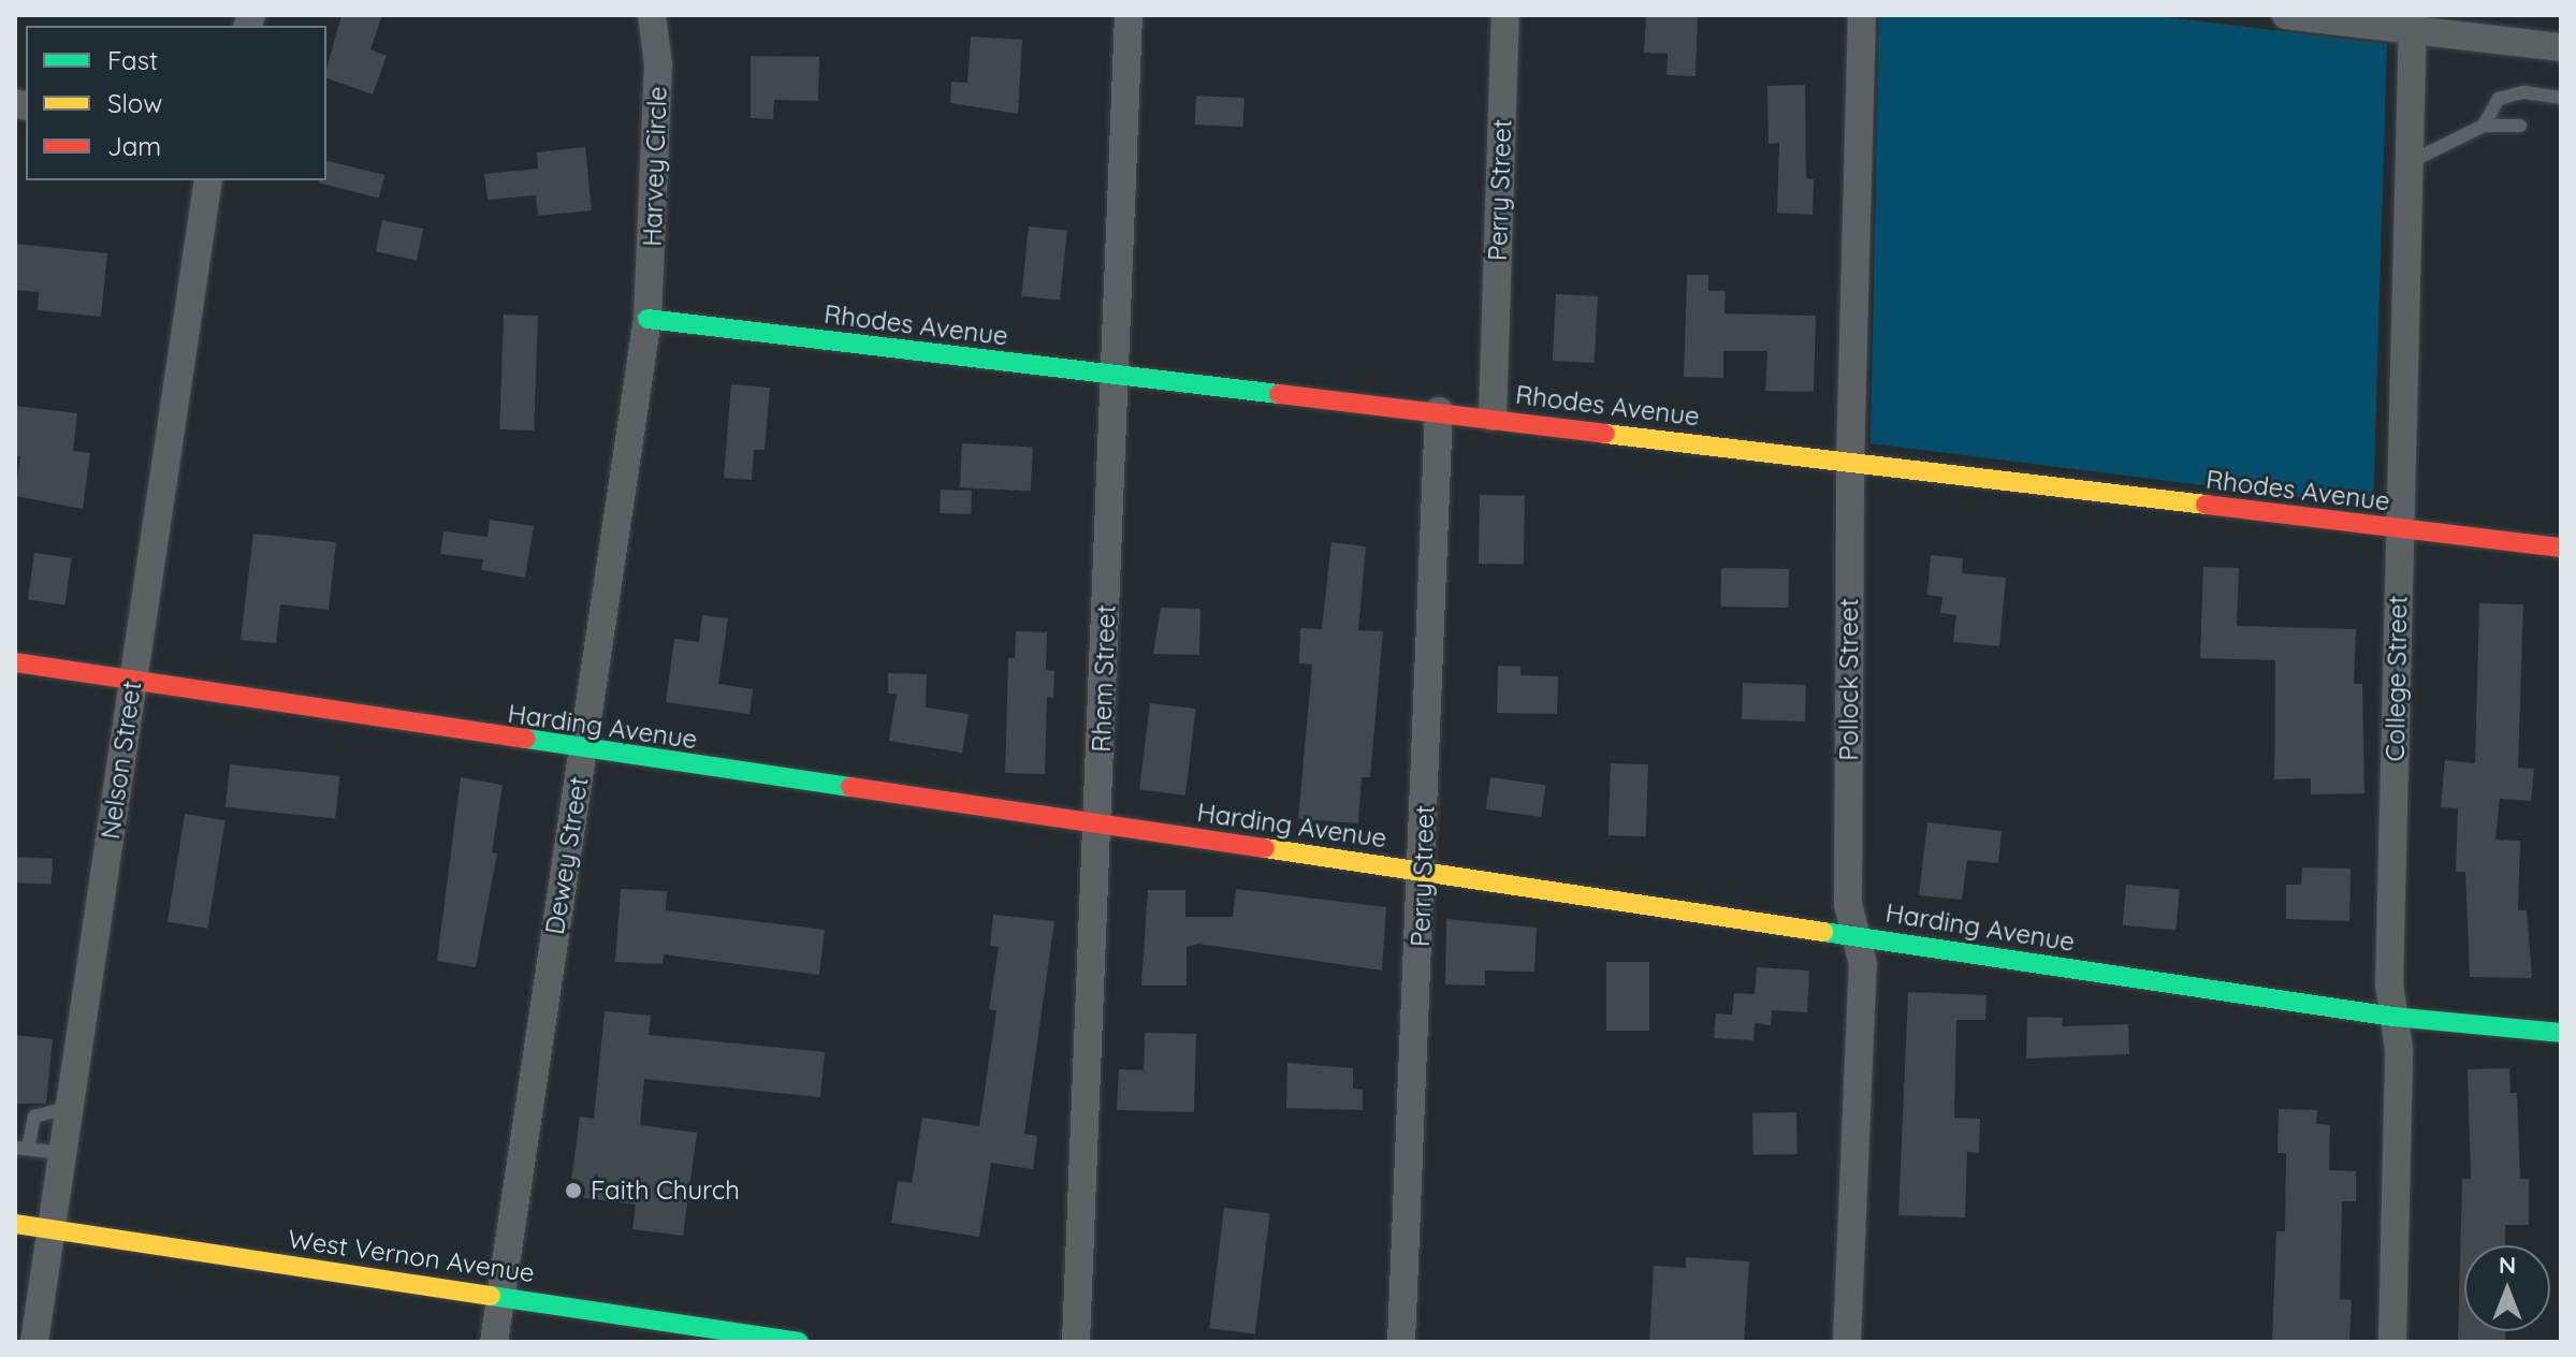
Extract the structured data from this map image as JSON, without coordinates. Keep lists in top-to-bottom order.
{
  "streets": {
    "street": [
      "Harvey Circle",
      "Perry Street",
      "Rhodes Avenue",
      "Rhem Street",
      "College Street",
      "Pollock Street",
      "Harding Avenue",
      "Nelson Street",
      "Dewey Street",
      "West Vernon Avenue"
    ]
  },
  "crossings": [
    ["Harvey Circle", "Rhodes Avenue"],
    ["Harvey Circle", "Dewey Street"],
    ["Perry Street", "Rhodes Avenue"],
    ["Perry Street", "Harding Avenue"],
    ["Rhodes Avenue", "Rhem Street"],
    ["Rhodes Avenue", "College Street"],
    ["Rhodes Avenue", "Pollock Street"],
    ["Rhodes Avenue", "Dewey Street"],
    ["Rhem Street", "Harding Avenue"],
    ["College Street", "Harding Avenue"],
    ["Pollock Street", "Harding Avenue"],
    ["Harding Avenue", "Nelson Street"],
    ["Harding Avenue", "Dewey Street"],
    ["Nelson Street", "West Vernon Avenue"],
    ["Dewey Street", "West Vernon Avenue"]
  ],
  "places": ["Faith Church"],
  "legend": ["Fast", "Slow", "Jam"],
  "north": "top"
}
